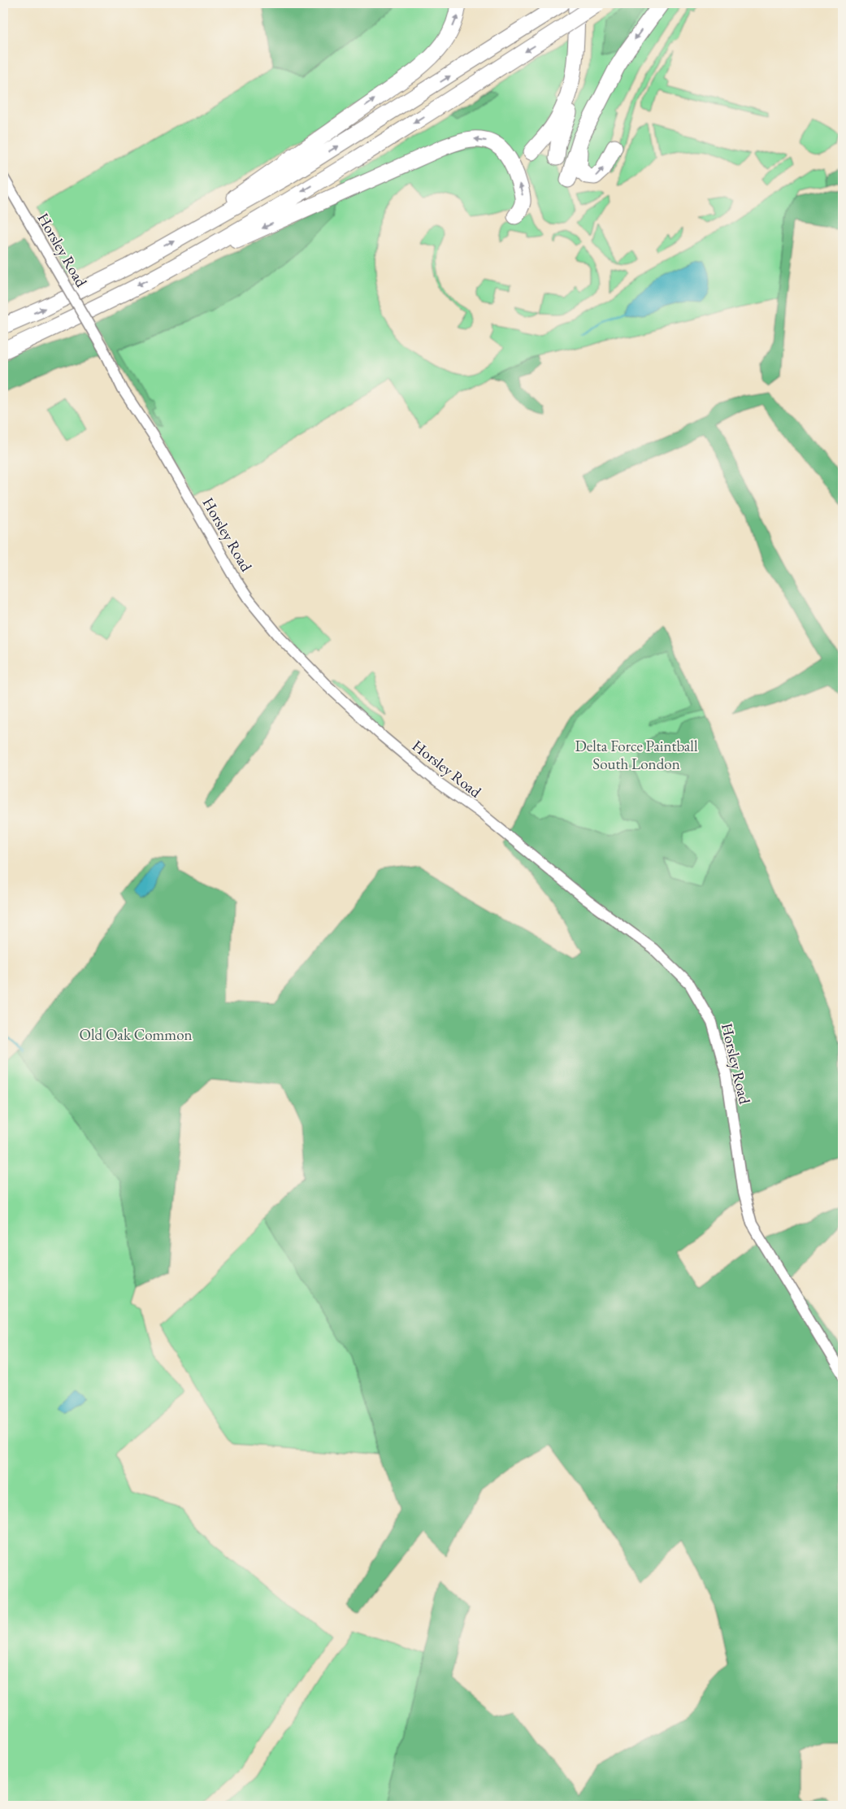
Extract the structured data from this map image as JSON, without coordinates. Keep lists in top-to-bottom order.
{
  "streets": {
    "street": ["Horsley Road"]
  },
  "parks": ["Delta Force Paintball South London", "Old Oak Common"]
}
